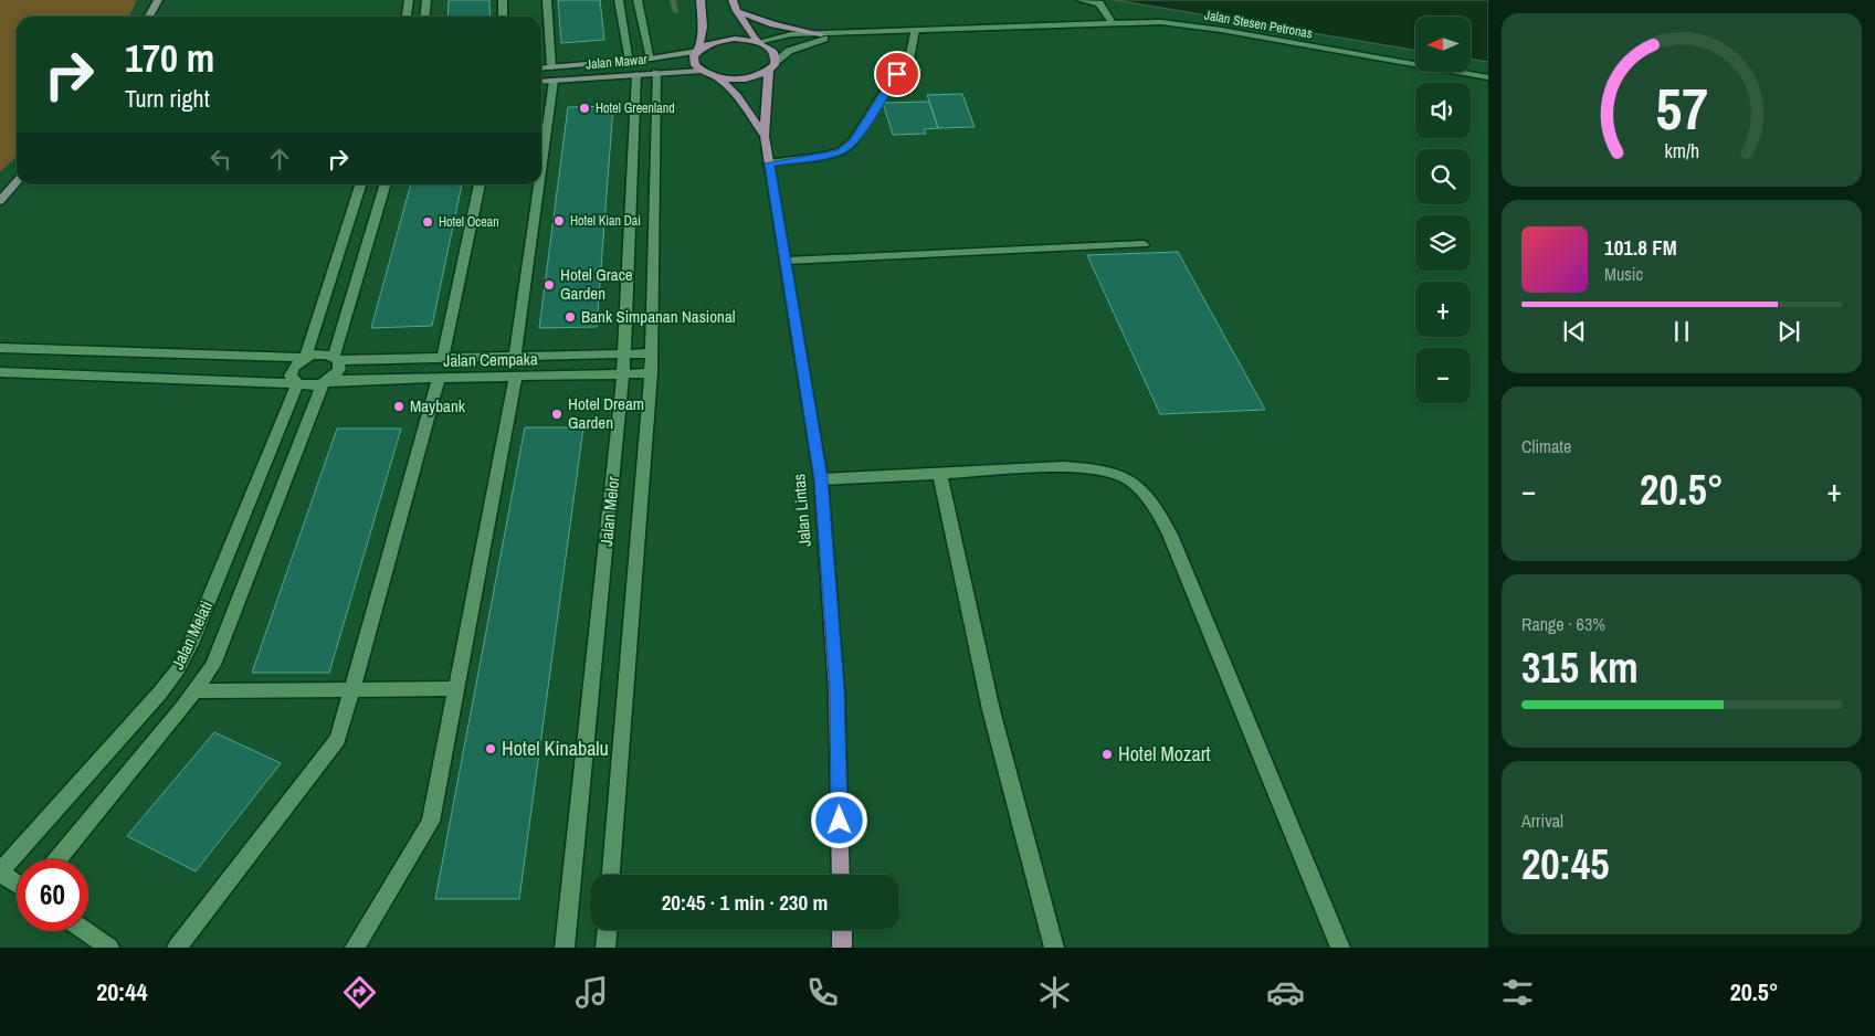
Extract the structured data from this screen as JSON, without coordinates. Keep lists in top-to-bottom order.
{
  "streets": {
    "main road": ["Jalan Lintas"],
    "street": [
      "Jalan Stesen Petronas",
      "Jalan Mawar",
      "Jalan Cempaka",
      "Jalan Melor",
      "Jalan Melati"
    ]
  },
  "crossings": [
    ["Jalan Mawar", "Jalan Melor"],
    ["Jalan Cempaka", "Jalan Melor"],
    ["Jalan Cempaka", "Jalan Melati"]
  ],
  "places": [
    "Hotel Greenland",
    "Hotel Kian Dai",
    "Hotel Ocean",
    "Hotel Grace Garden",
    "Bank Simpanan Nasional",
    "Maybank",
    "Hotel Dream Garden",
    "Hotel Kinabalu",
    "Hotel Mozart"
  ],
  "north": "left",
  "page": {
    "map_buttons": ["+", "−"],
    "turn": ["170 m", "Turn right"],
    "song": ["101.8 FM", "Music"],
    "tile": [
      "Climate",
      ["Range · 63%", "315 km"],
      ["Arrival", "20:45"]
    ],
    "heat": ["−", "20.5°", "+"],
    "limit": "60",
    "trip": "20:45 · 1 min · 230 m",
    "tabs": ["20:44", "20.5°"],
    "gauge": ["57", "km/h"]
  }
}
